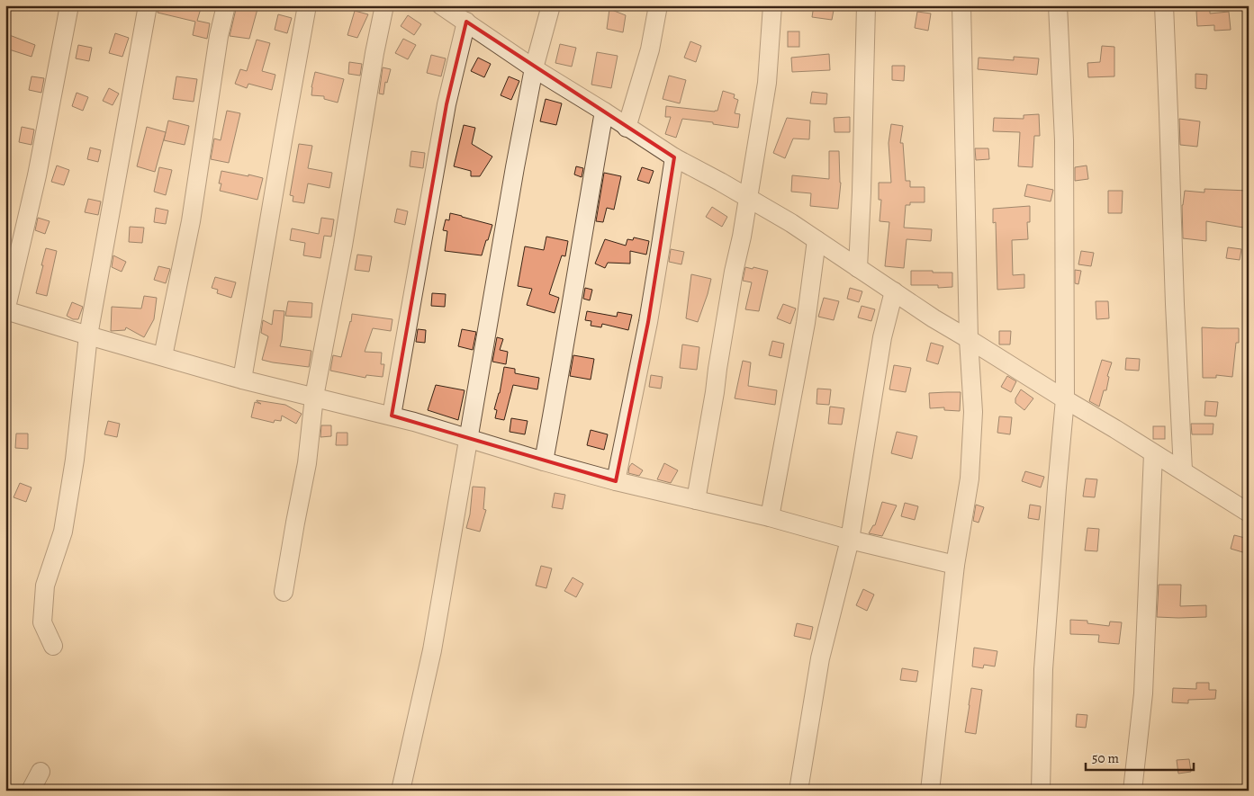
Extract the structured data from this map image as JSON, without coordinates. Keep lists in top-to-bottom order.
{
  "scale_bar": "50 m"
}
